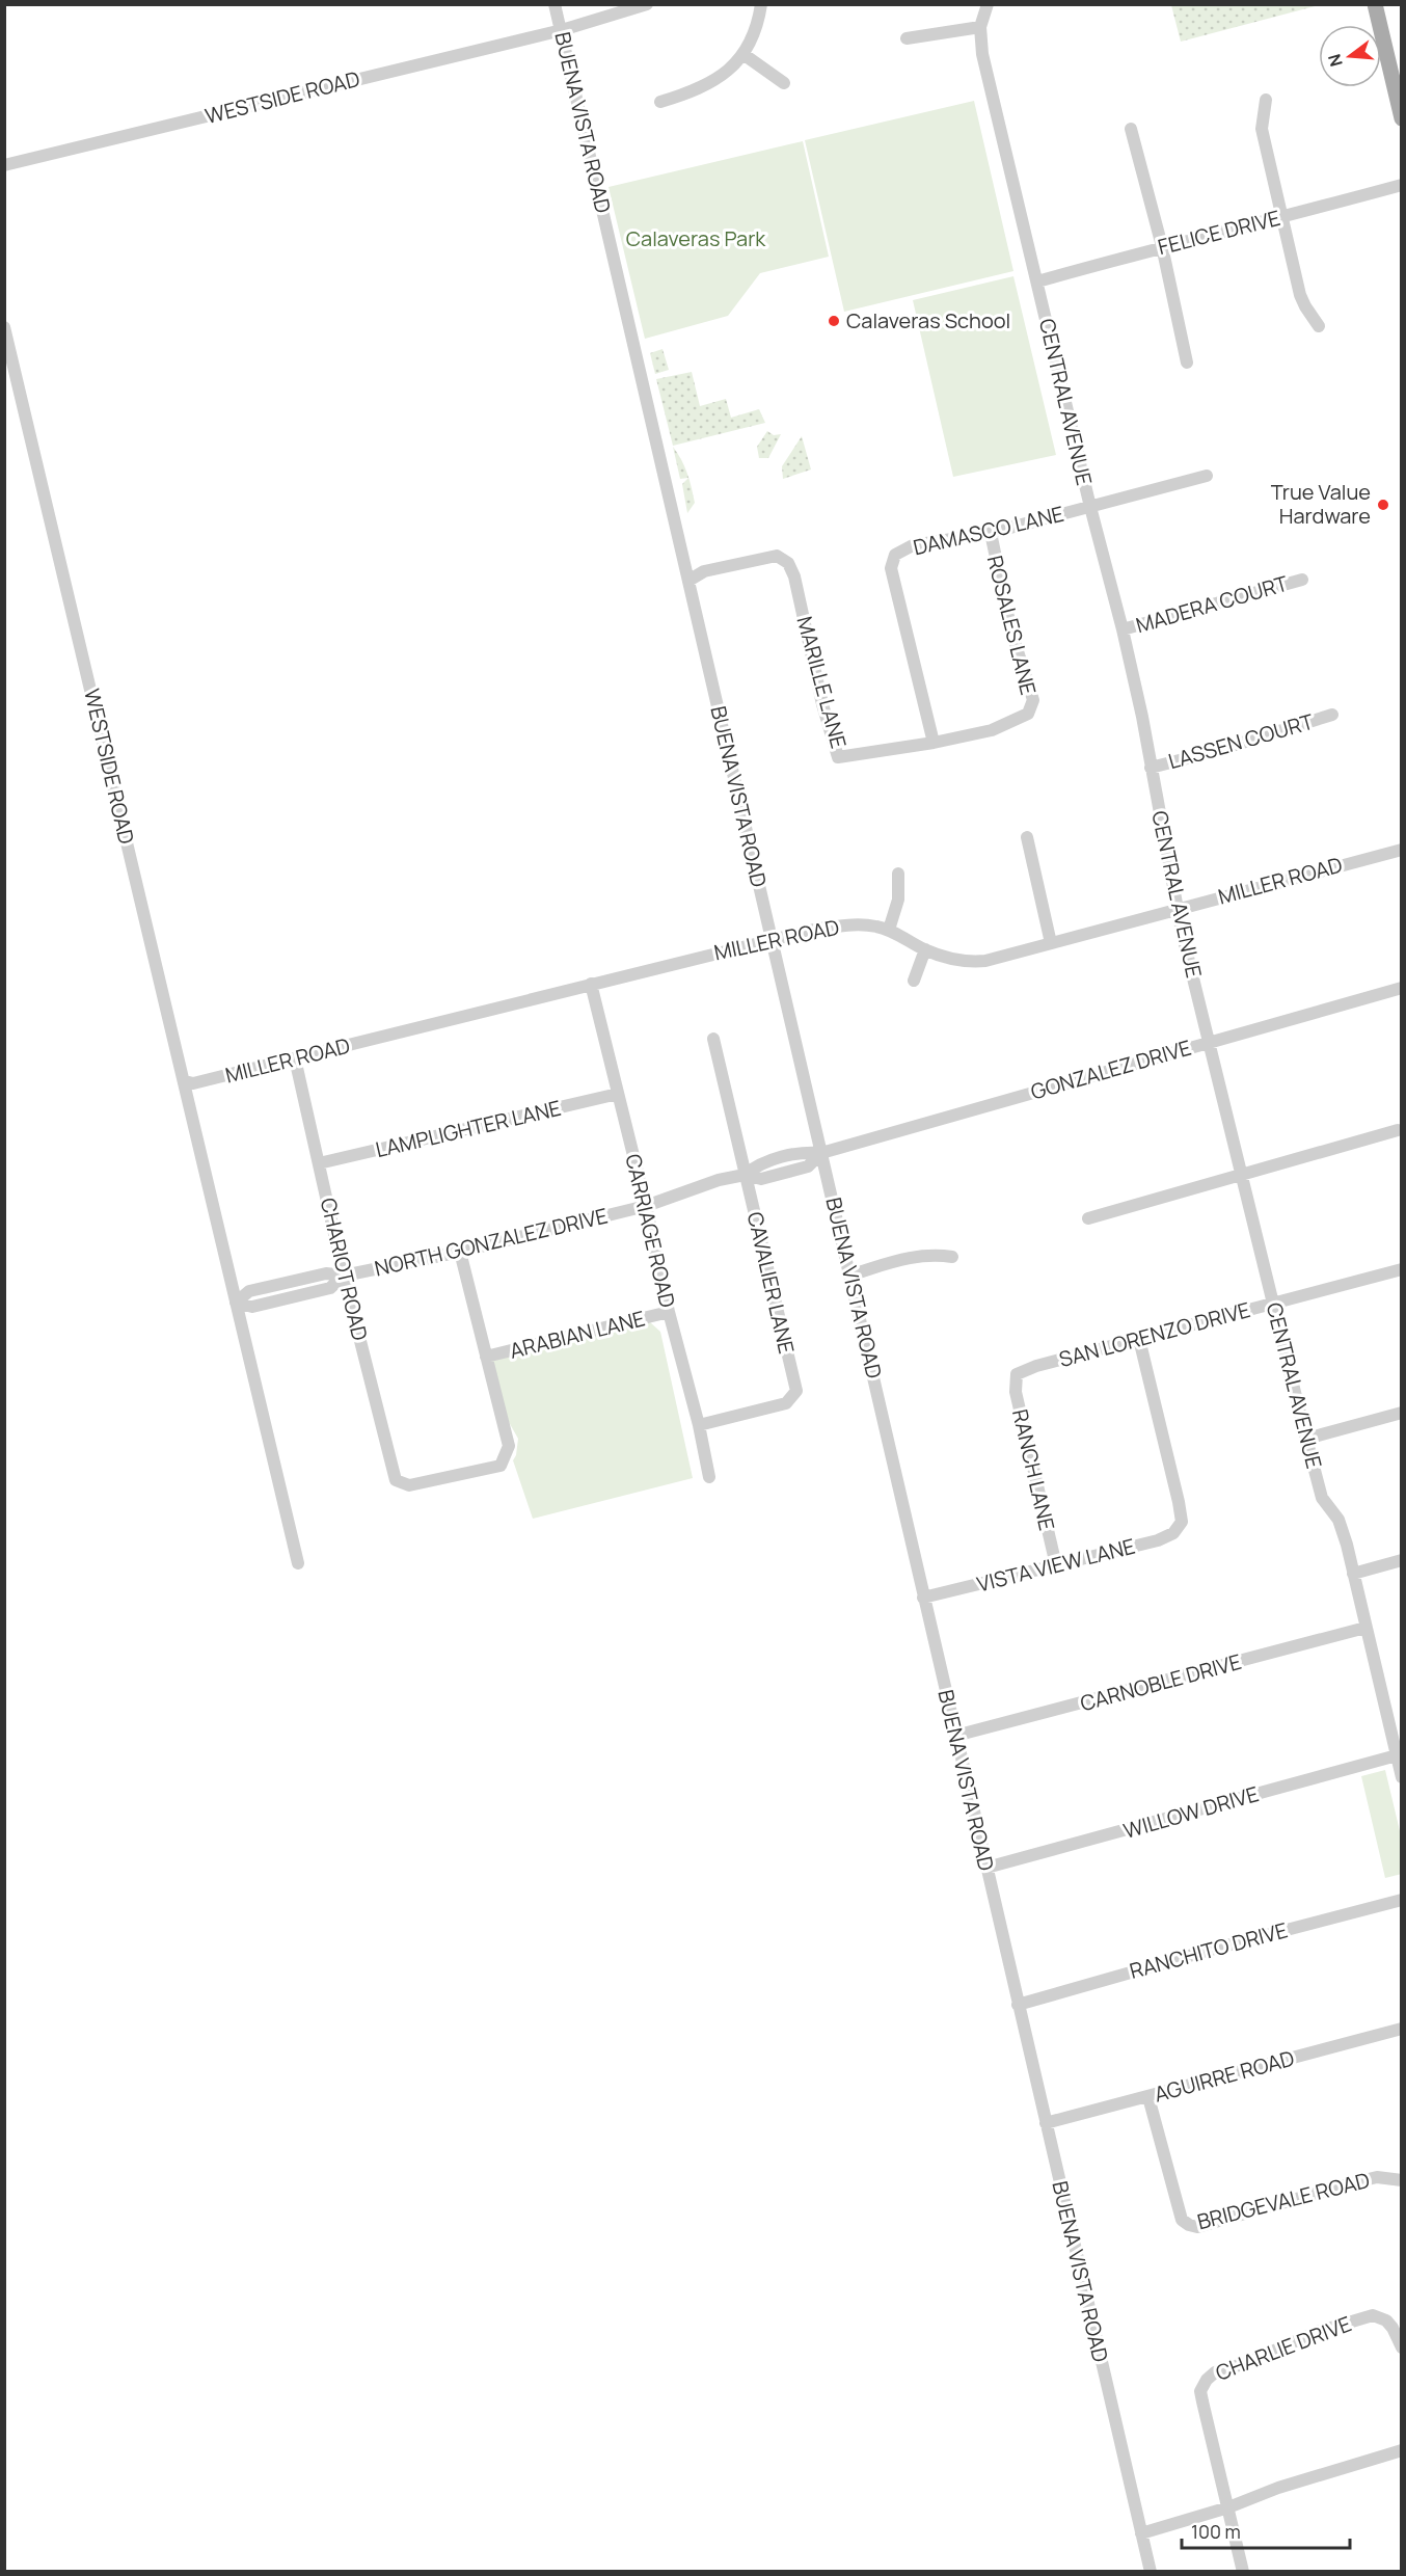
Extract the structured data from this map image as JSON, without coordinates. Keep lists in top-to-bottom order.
{
  "streets": {
    "street": [
      "WESTSIDE ROAD",
      "BUENA VISTA ROAD",
      "FELICE DRIVE",
      "CENTRAL AVENUE",
      "DAMASCO LANE",
      "MADERA COURT",
      "ROSALES LANE",
      "MARILLE LANE",
      "LASSEN COURT",
      "MILLER ROAD",
      "GONZALEZ DRIVE",
      "LAMPLIGHTER LANE",
      "CARRIAGE ROAD",
      "NORTH GONZALEZ DRIVE",
      "CHARIOT ROAD",
      "CAVALIER LANE",
      "ARABIAN LANE",
      "SAN LORENZO DRIVE",
      "RANCH LANE",
      "VISTA VIEW LANE",
      "CARNOBLE DRIVE",
      "WILLOW DRIVE",
      "RANCHITO DRIVE",
      "AGUIRRE ROAD",
      "BRIDGEVALE ROAD",
      "CHARLIE DRIVE"
    ]
  },
  "crossings": [
    ["WESTSIDE ROAD", "BUENA VISTA ROAD"],
    ["WESTSIDE ROAD", "MILLER ROAD"],
    ["WESTSIDE ROAD", "NORTH GONZALEZ DRIVE"],
    ["BUENA VISTA ROAD", "MARILLE LANE"],
    ["BUENA VISTA ROAD", "MILLER ROAD"],
    ["BUENA VISTA ROAD", "GONZALEZ DRIVE"],
    ["BUENA VISTA ROAD", "NORTH GONZALEZ DRIVE"],
    ["BUENA VISTA ROAD", "VISTA VIEW LANE"],
    ["BUENA VISTA ROAD", "CARNOBLE DRIVE"],
    ["BUENA VISTA ROAD", "WILLOW DRIVE"],
    ["BUENA VISTA ROAD", "RANCHITO DRIVE"],
    ["BUENA VISTA ROAD", "AGUIRRE ROAD"],
    ["FELICE DRIVE", "CENTRAL AVENUE"],
    ["CENTRAL AVENUE", "DAMASCO LANE"],
    ["CENTRAL AVENUE", "MADERA COURT"],
    ["CENTRAL AVENUE", "LASSEN COURT"],
    ["CENTRAL AVENUE", "MILLER ROAD"],
    ["CENTRAL AVENUE", "GONZALEZ DRIVE"],
    ["CENTRAL AVENUE", "SAN LORENZO DRIVE"],
    ["CENTRAL AVENUE", "CARNOBLE DRIVE"],
    ["CENTRAL AVENUE", "WILLOW DRIVE"],
    ["DAMASCO LANE", "ROSALES LANE"],
    ["DAMASCO LANE", "MARILLE LANE"],
    ["ROSALES LANE", "MARILLE LANE"],
    ["MILLER ROAD", "CARRIAGE ROAD"],
    ["MILLER ROAD", "CHARIOT ROAD"],
    ["GONZALEZ DRIVE", "NORTH GONZALEZ DRIVE"],
    ["LAMPLIGHTER LANE", "CARRIAGE ROAD"],
    ["LAMPLIGHTER LANE", "CHARIOT ROAD"],
    ["CARRIAGE ROAD", "NORTH GONZALEZ DRIVE"],
    ["CARRIAGE ROAD", "CAVALIER LANE"],
    ["CARRIAGE ROAD", "ARABIAN LANE"],
    ["NORTH GONZALEZ DRIVE", "CHARIOT ROAD"],
    ["NORTH GONZALEZ DRIVE", "CAVALIER LANE"],
    ["CHARIOT ROAD", "ARABIAN LANE"],
    ["SAN LORENZO DRIVE", "RANCH LANE"],
    ["SAN LORENZO DRIVE", "VISTA VIEW LANE"],
    ["RANCH LANE", "VISTA VIEW LANE"],
    ["AGUIRRE ROAD", "BRIDGEVALE ROAD"]
  ],
  "parks": ["Calaveras Park"],
  "places": ["Calaveras School", "True Value Hardware"],
  "scale_bar": "100 m",
  "north": "left"
}
